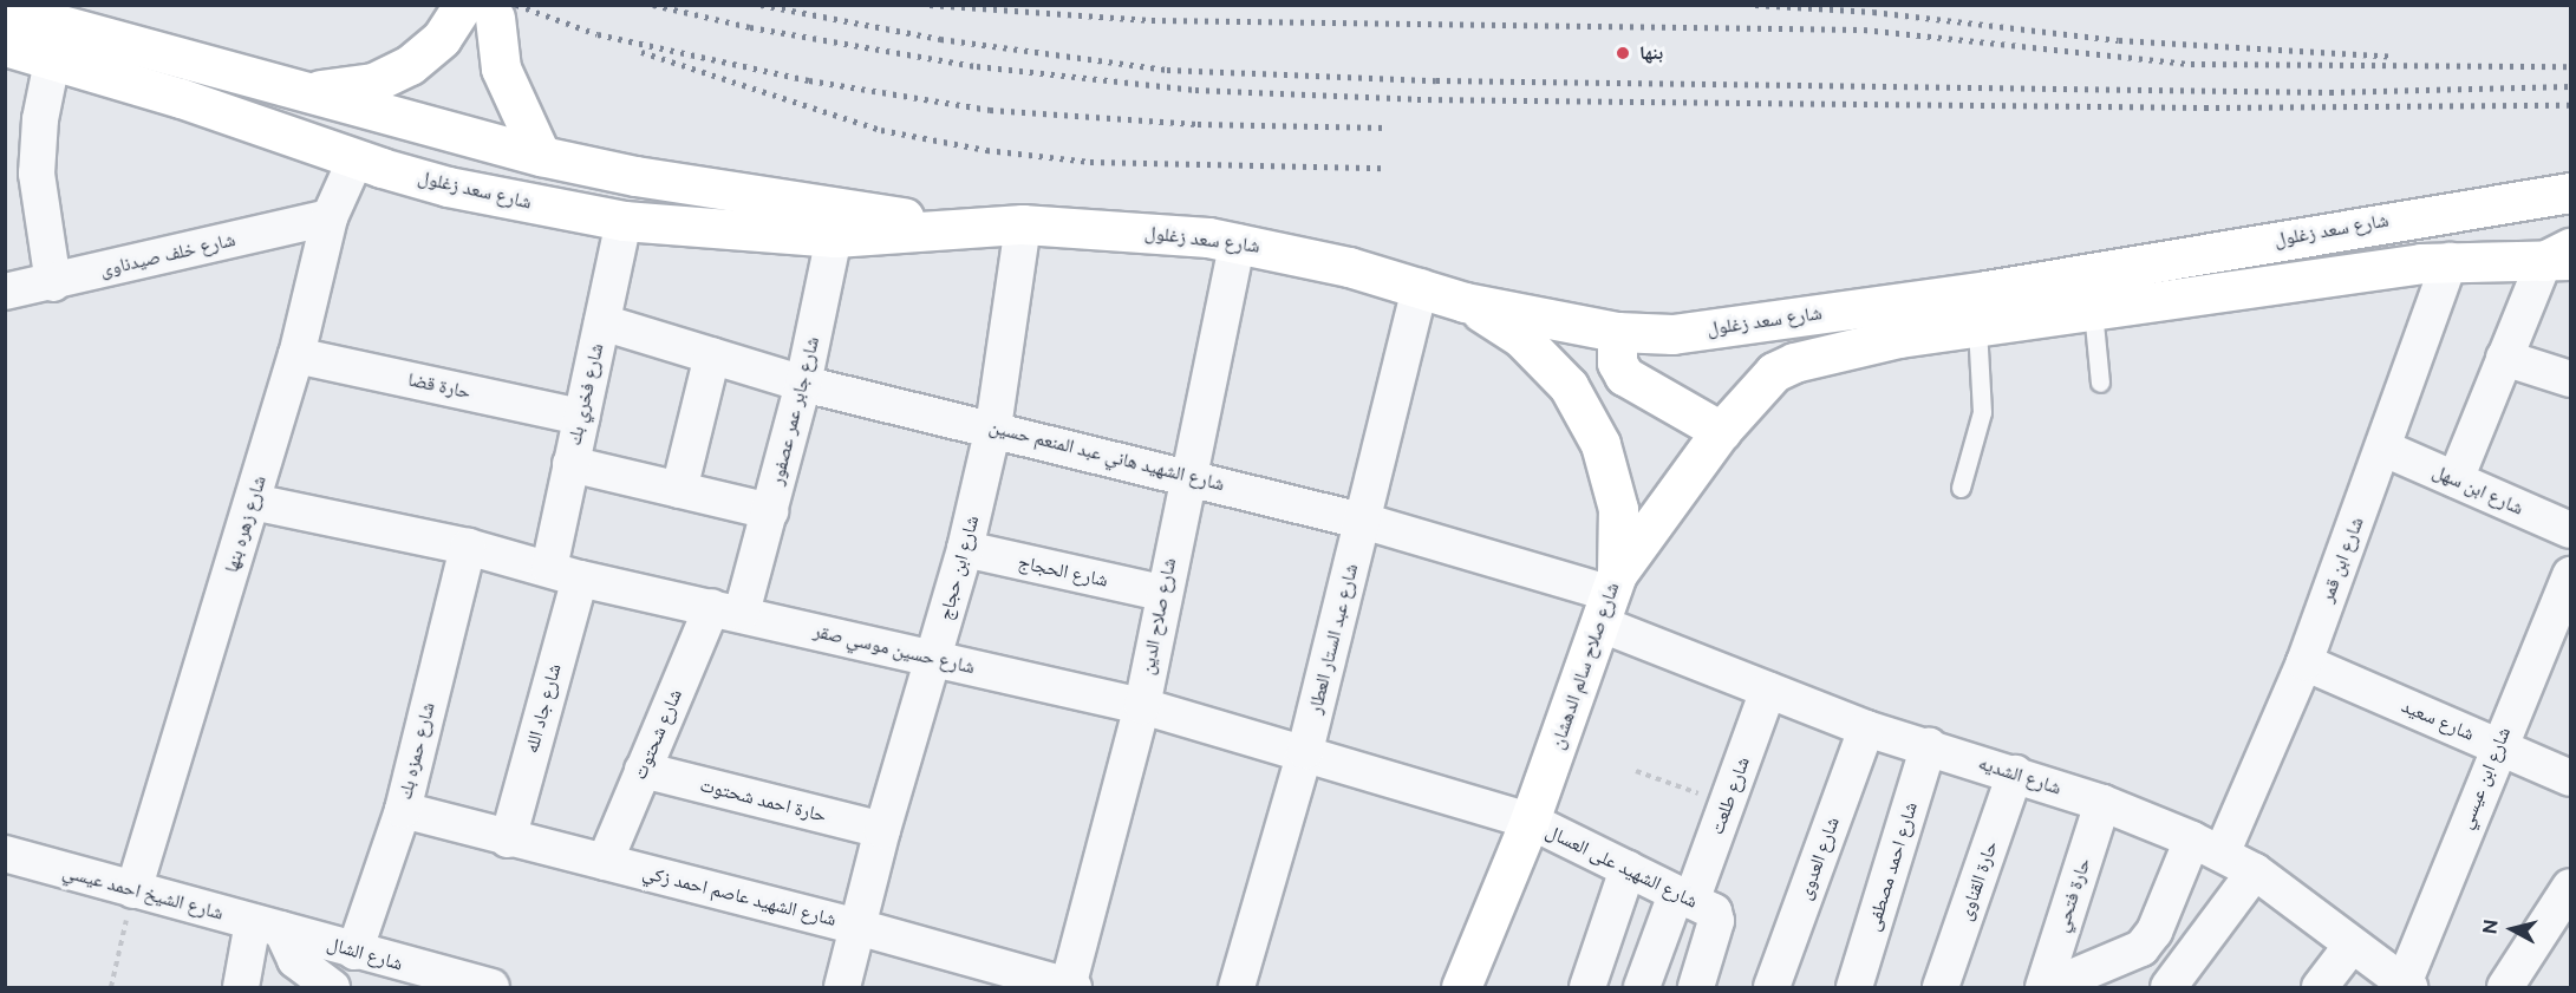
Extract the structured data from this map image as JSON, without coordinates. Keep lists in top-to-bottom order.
{
  "streets": {
    "main road": ["شارع سعد زغلول", "شارع صلاح سالم الدهشان"],
    "street": [
      "شارع خلف صيدناوى",
      "حارة قضا",
      "شارع فخري بك",
      "شارع جابر عمر عصفور",
      "شارع الشهيد هاني عبد المنعم حسين",
      "شارع ابن سهل",
      "شارع زهره بنها",
      "شارع ابن قمر",
      "شارع ابن حجاج",
      "شارع الحجاج",
      "شارع صلاح الدين",
      "شارع عبد الستار العطار",
      "شارع حسين موسي صقر",
      "شارع جاد الله",
      "شارع سعيد",
      "شارع شحتوت",
      "شارع حمزه بك",
      "شارع الشديه",
      "شارع ابن عيسي",
      "شارع طلعت",
      "حارة احمد شحتوت",
      "شارع العدوى",
      "شارع الشهيد على العسال",
      "شارع احمد مصطفى",
      "حارة القناوى",
      "شارع الشيخ احمد عيسي",
      "حارة فتحي",
      "شارع الشهيد عاصم احمد زكي",
      "شارع الشال"
    ]
  },
  "crossings": [
    ["شارع سعد زغلول", "شارع فخري بك"],
    ["شارع سعد زغلول", "شارع جابر عمر عصفور"],
    ["شارع سعد زغلول", "شارع زهره بنها"],
    ["شارع سعد زغلول", "شارع ابن حجاج"],
    ["شارع سعد زغلول", "شارع صلاح الدين"],
    ["شارع سعد زغلول", "شارع عبد الستار العطار"],
    ["شارع سعد زغلول", "شارع صلاح سالم الدهشان"],
    ["شارع خلف صيدناوى", "شارع زهره بنها"],
    ["حارة قضا", "شارع فخري بك"],
    ["حارة قضا", "شارع زهره بنها"],
    ["شارع فخري بك", "شارع الشهيد هاني عبد المنعم حسين"],
    ["شارع فخري بك", "شارع حسين موسي صقر"],
    ["شارع فخري بك", "شارع جاد الله"],
    ["شارع جابر عمر عصفور", "شارع الشهيد هاني عبد المنعم حسين"],
    ["شارع جابر عمر عصفور", "شارع حسين موسي صقر"],
    ["شارع جابر عمر عصفور", "شارع شحتوت"],
    ["شارع الشهيد هاني عبد المنعم حسين", "شارع ابن حجاج"],
    ["شارع الشهيد هاني عبد المنعم حسين", "شارع صلاح الدين"],
    ["شارع الشهيد هاني عبد المنعم حسين", "شارع عبد الستار العطار"],
    ["شارع الشهيد هاني عبد المنعم حسين", "شارع صلاح سالم الدهشان"],
    ["شارع الشهيد هاني عبد المنعم حسين", "شارع الشديه"],
    ["شارع ابن سهل", "شارع ابن قمر"],
    ["شارع زهره بنها", "شارع حسين موسي صقر"],
    ["شارع زهره بنها", "شارع الشيخ احمد عيسي"],
    ["شارع ابن قمر", "شارع سعيد"],
    ["شارع ابن قمر", "شارع الشديه"],
    ["شارع ابن حجاج", "شارع الحجاج"],
    ["شارع ابن حجاج", "شارع حسين موسي صقر"],
    ["شارع ابن حجاج", "حارة احمد شحتوت"],
    ["شارع ابن حجاج", "شارع الشهيد عاصم احمد زكي"],
    ["شارع الحجاج", "شارع صلاح الدين"],
    ["شارع صلاح الدين", "شارع حسين موسي صقر"],
    ["شارع صلاح الدين", "شارع الشهيد عاصم احمد زكي"],
    ["شارع عبد الستار العطار", "شارع حسين موسي صقر"],
    ["شارع حسين موسي صقر", "شارع صلاح سالم الدهشان"],
    ["شارع حسين موسي صقر", "شارع جاد الله"],
    ["شارع حسين موسي صقر", "شارع شحتوت"],
    ["شارع حسين موسي صقر", "شارع حمزه بك"],
    ["شارع حسين موسي صقر", "شارع الشهيد على العسال"],
    ["شارع صلاح سالم الدهشان", "شارع الشديه"],
    ["شارع صلاح سالم الدهشان", "شارع الشهيد على العسال"],
    ["شارع جاد الله", "شارع الشهيد عاصم احمد زكي"],
    ["شارع سعيد", "شارع ابن عيسي"],
    ["شارع شحتوت", "حارة احمد شحتوت"],
    ["شارع شحتوت", "شارع الشهيد عاصم احمد زكي"],
    ["شارع حمزه بك", "شارع الشهيد عاصم احمد زكي"],
    ["شارع حمزه بك", "شارع الشال"],
    ["شارع الشديه", "شارع ابن عيسي"],
    ["شارع الشديه", "شارع طلعت"],
    ["شارع الشديه", "شارع العدوى"],
    ["شارع الشديه", "شارع احمد مصطفى"],
    ["شارع الشديه", "حارة القناوى"],
    ["شارع الشديه", "حارة فتحي"],
    ["شارع طلعت", "شارع الشهيد على العسال"],
    ["شارع الشيخ احمد عيسي", "شارع الشال"]
  ],
  "places": ["بنها"],
  "north": "left"
}
